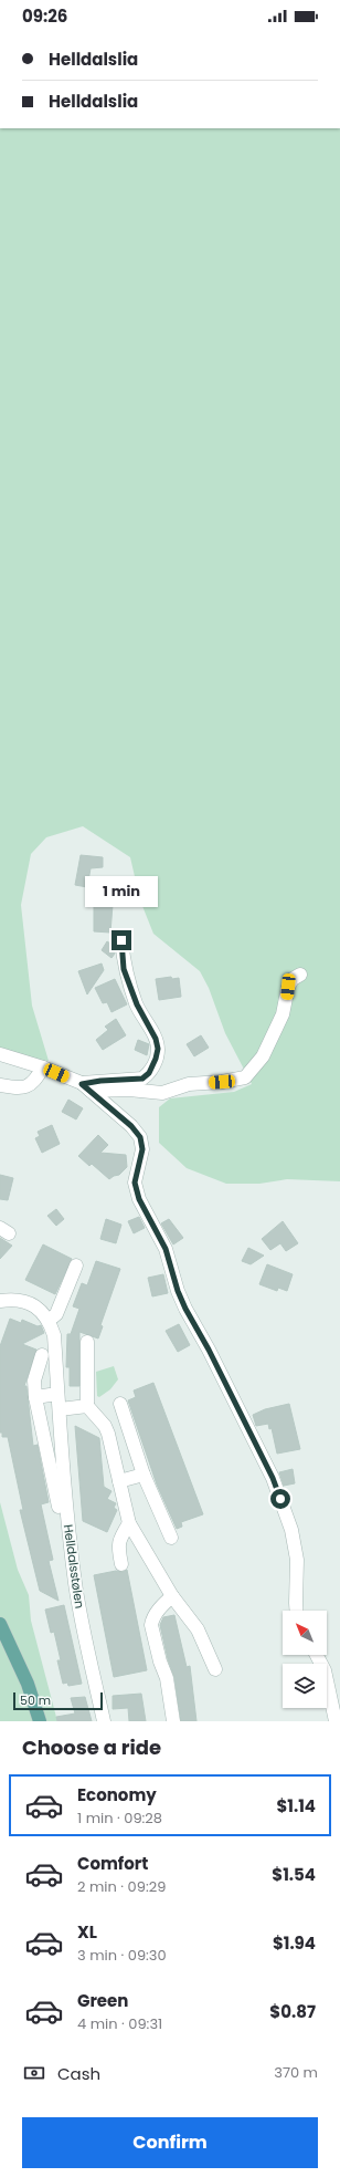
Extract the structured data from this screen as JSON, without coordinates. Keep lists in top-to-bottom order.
{
  "streets": {
    "street": ["Helldalsstølen"]
  },
  "scale_bar": "50 m",
  "north": "top left",
  "page": {
    "status": "09:26",
    "banner": ["Helldalslia", "Helldalslia"],
    "bubble": "1 min",
    "scale": "50 m",
    "heading": "Choose a ride",
    "list": [
      {
        "name": "Economy",
        "note": "1 min · 09:28",
        "value": "$1.14"
      },
      {
        "name": "Comfort",
        "note": "2 min · 09:29",
        "value": "$1.54"
      },
      {
        "name": "XL",
        "note": "3 min · 09:30",
        "value": "$1.94"
      },
      {
        "name": "Green",
        "note": "4 min · 09:31",
        "value": "$0.87"
      }
    ],
    "pay": ["Cash", "370 m"],
    "buttons": "Confirm"
  }
}
